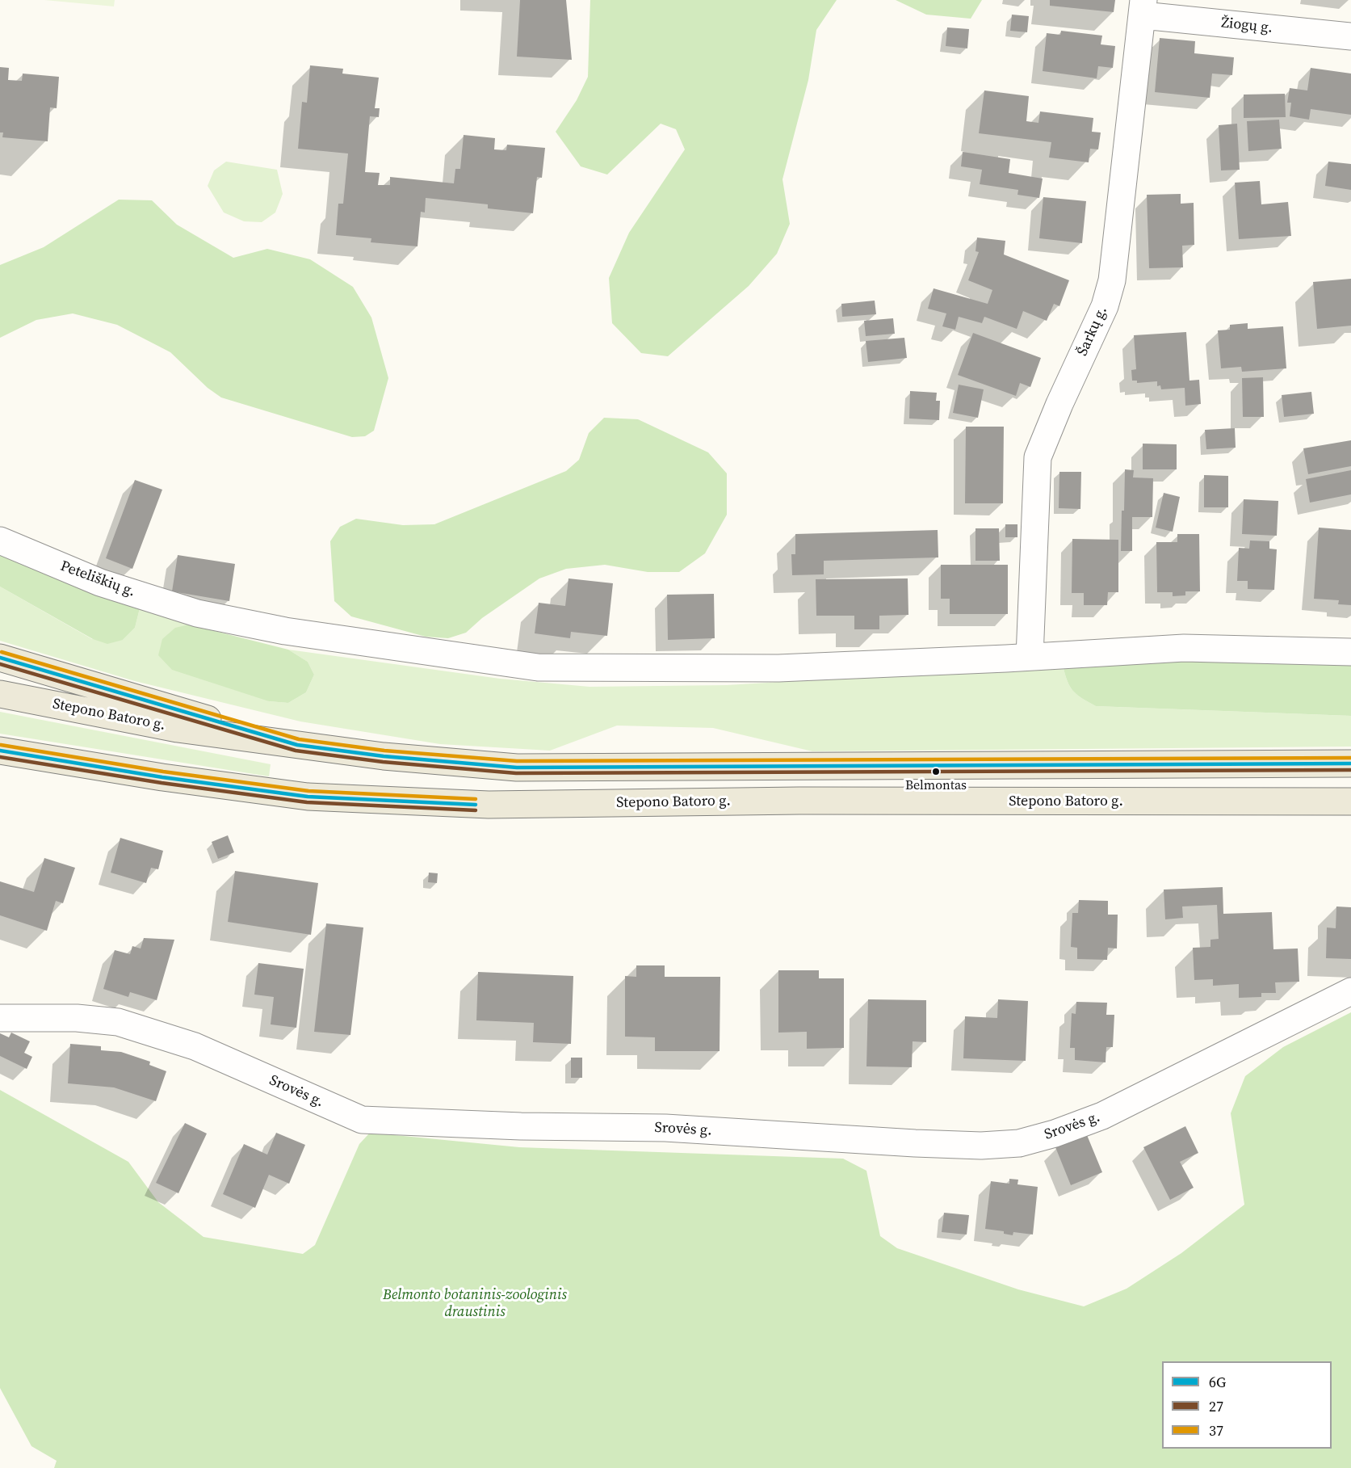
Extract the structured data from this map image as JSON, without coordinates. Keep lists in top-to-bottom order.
{
  "streets": {
    "main road": ["Stepono Batoro g."],
    "street": [
      "Žiogų g.",
      "Šarkų g.",
      "Peteliškių g.",
      "Srovės g."
    ]
  },
  "crossings": [
    ["Žiogų g.", "Šarkų g."],
    ["Šarkų g.", "Peteliškių g."]
  ],
  "parks": ["Belmonto botaninis-zoologinis draustinis"],
  "places": ["Belmontas"],
  "lines": ["transit line 37", "transit line 6G", "transit line 27"],
  "legend": ["6G", "27", "37"]
}
